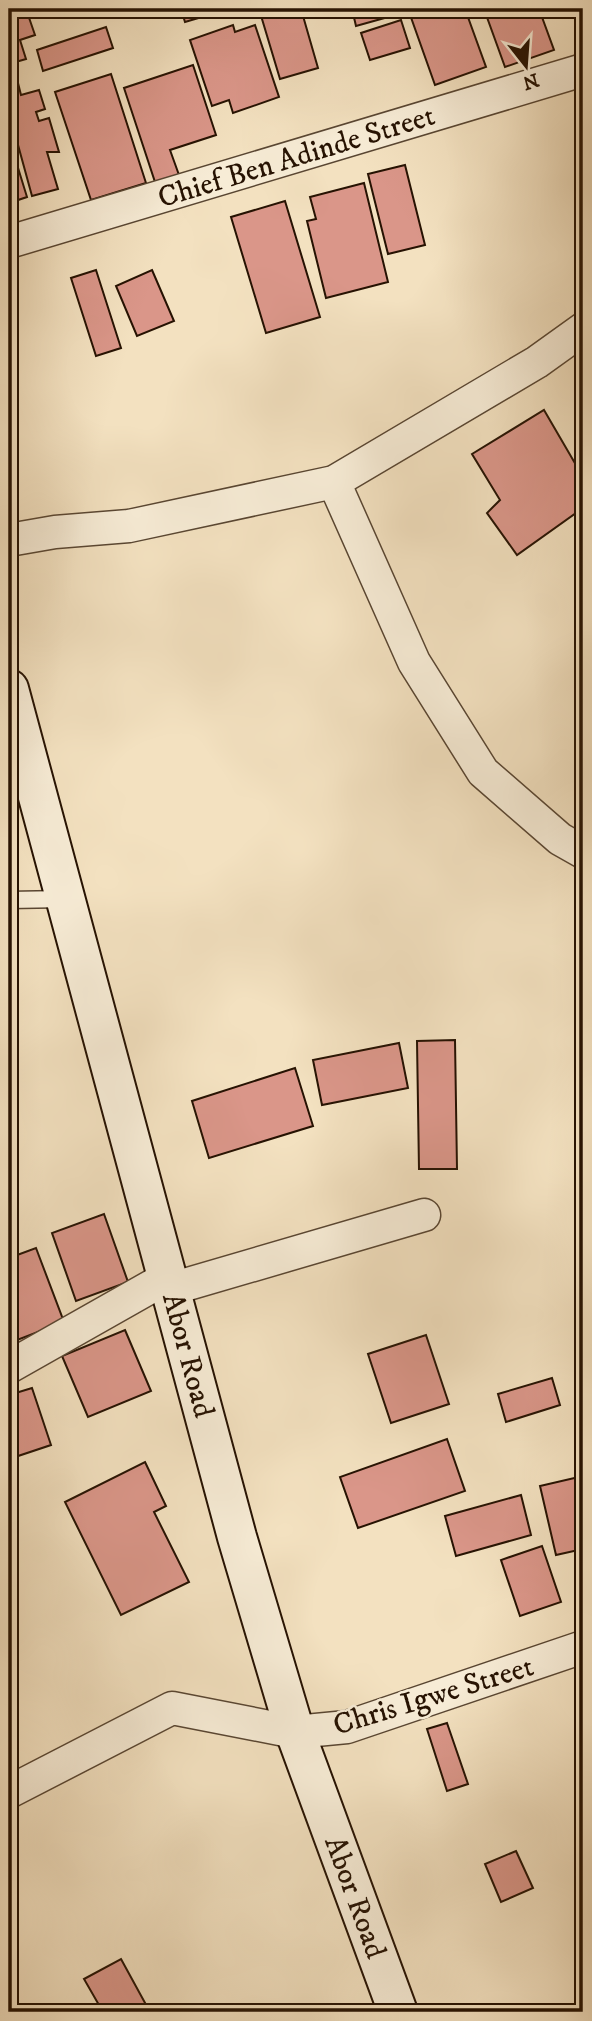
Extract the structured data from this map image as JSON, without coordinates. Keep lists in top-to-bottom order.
{
  "streets": {
    "street": ["Chief Ben Adinde Street", "Abor Road", "Chris Igwe Street"]
  },
  "crossings": [
    ["Abor Road", "Chris Igwe Street"]
  ],
  "north": "bottom"
}
